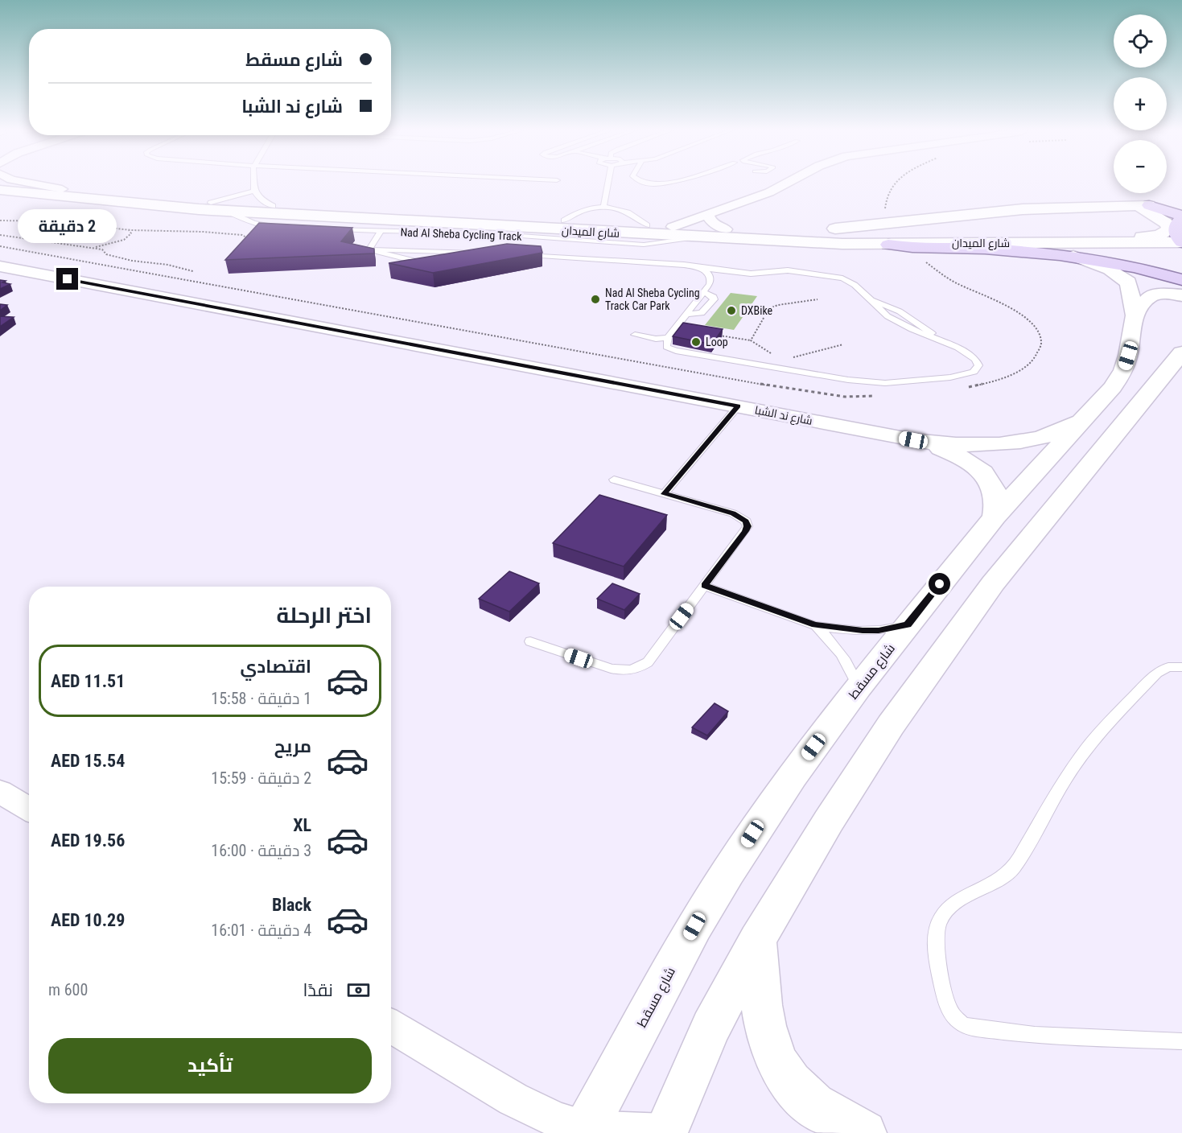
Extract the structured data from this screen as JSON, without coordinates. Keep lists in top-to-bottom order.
{
  "streets": {
    "main road": ["شارع الميدان"],
    "street": ["شارع ند الشبا", "شارع مسقط"],
    "lane": ["Nad Al Sheba Cycling Track"]
  },
  "crossings": [
    ["شارع الميدان", "Nad Al Sheba Cycling Track"],
    ["شارع ند الشبا", "شارع مسقط"]
  ],
  "places": ["Nad Al Sheba Cycling Track Car Park", "DXBike", "Loop"],
  "page": {
    "map_buttons": ["+", "−"],
    "banner": ["شارع مسقط", "شارع ند الشبا"],
    "bubble": "2 دقيقة",
    "heading": "اختر الرحلة",
    "list": [
      {
        "name": "اقتصادي",
        "note": "1 دقيقة · 15:58",
        "value": "AED 11.51"
      },
      {
        "name": "مريح",
        "note": "2 دقيقة · 15:59",
        "value": "AED 15.54"
      },
      {
        "name": "XL",
        "note": "3 دقيقة · 16:00",
        "value": "AED 19.56"
      },
      {
        "name": "Black",
        "note": "4 دقيقة · 16:01",
        "value": "AED 10.29"
      }
    ],
    "pay": ["نقدًا", "600 m"],
    "buttons": "تأكيد"
  }
}
